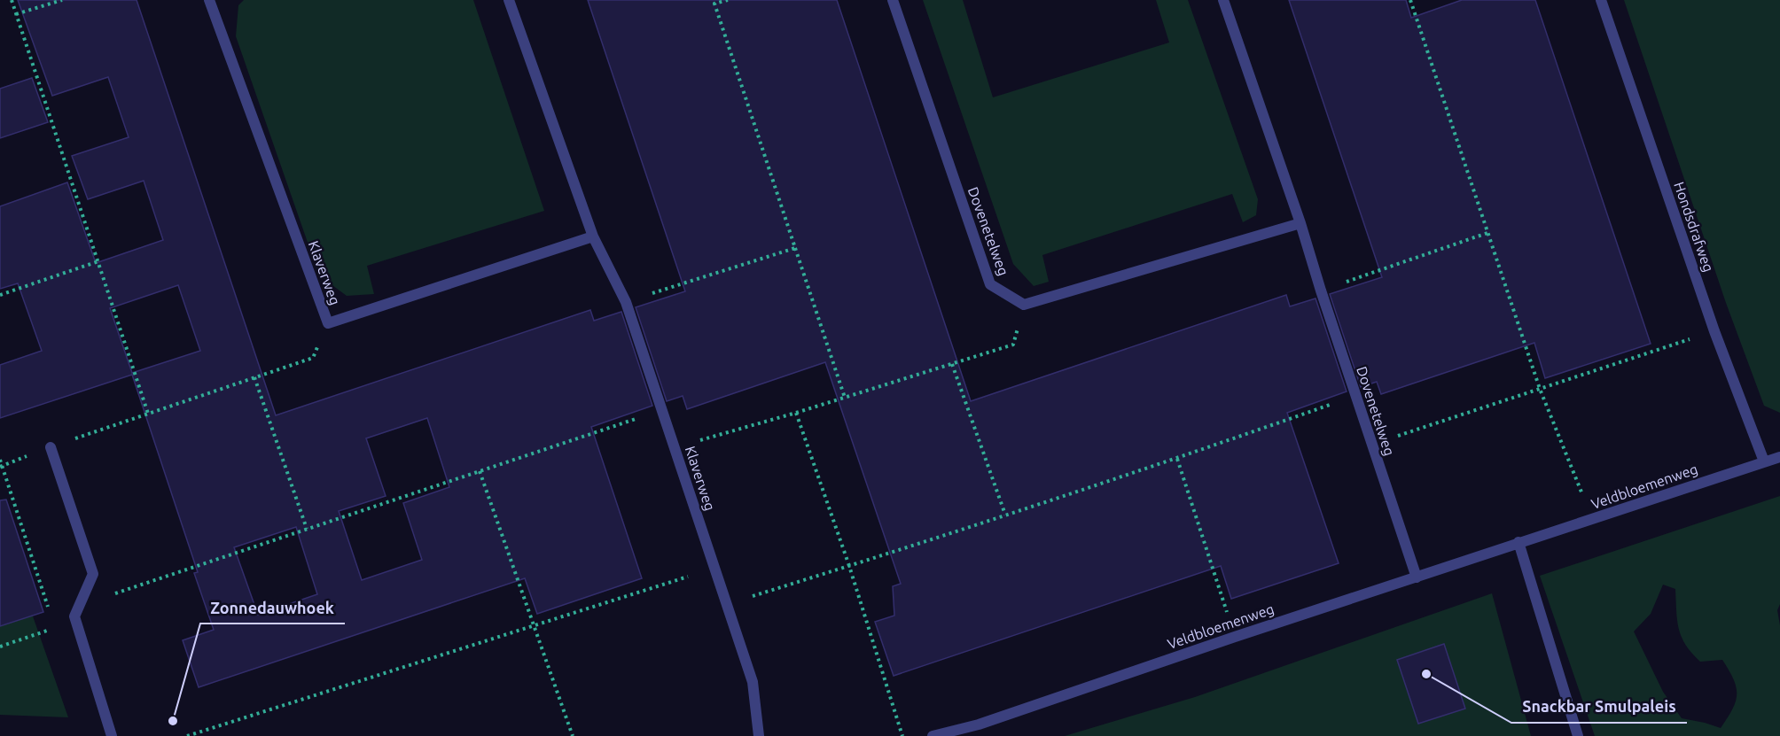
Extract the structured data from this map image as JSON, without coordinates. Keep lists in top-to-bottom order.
{
  "streets": {
    "street": [
      "Hondsdrafweg",
      "Dovenetelweg",
      "Klaverweg",
      "Veldbloemenweg"
    ]
  },
  "crossings": [
    ["Hondsdrafweg", "Veldbloemenweg"],
    ["Dovenetelweg", "Veldbloemenweg"]
  ],
  "places": ["Snackbar Smulpaleis", "Zonnedauwhoek"]
}
